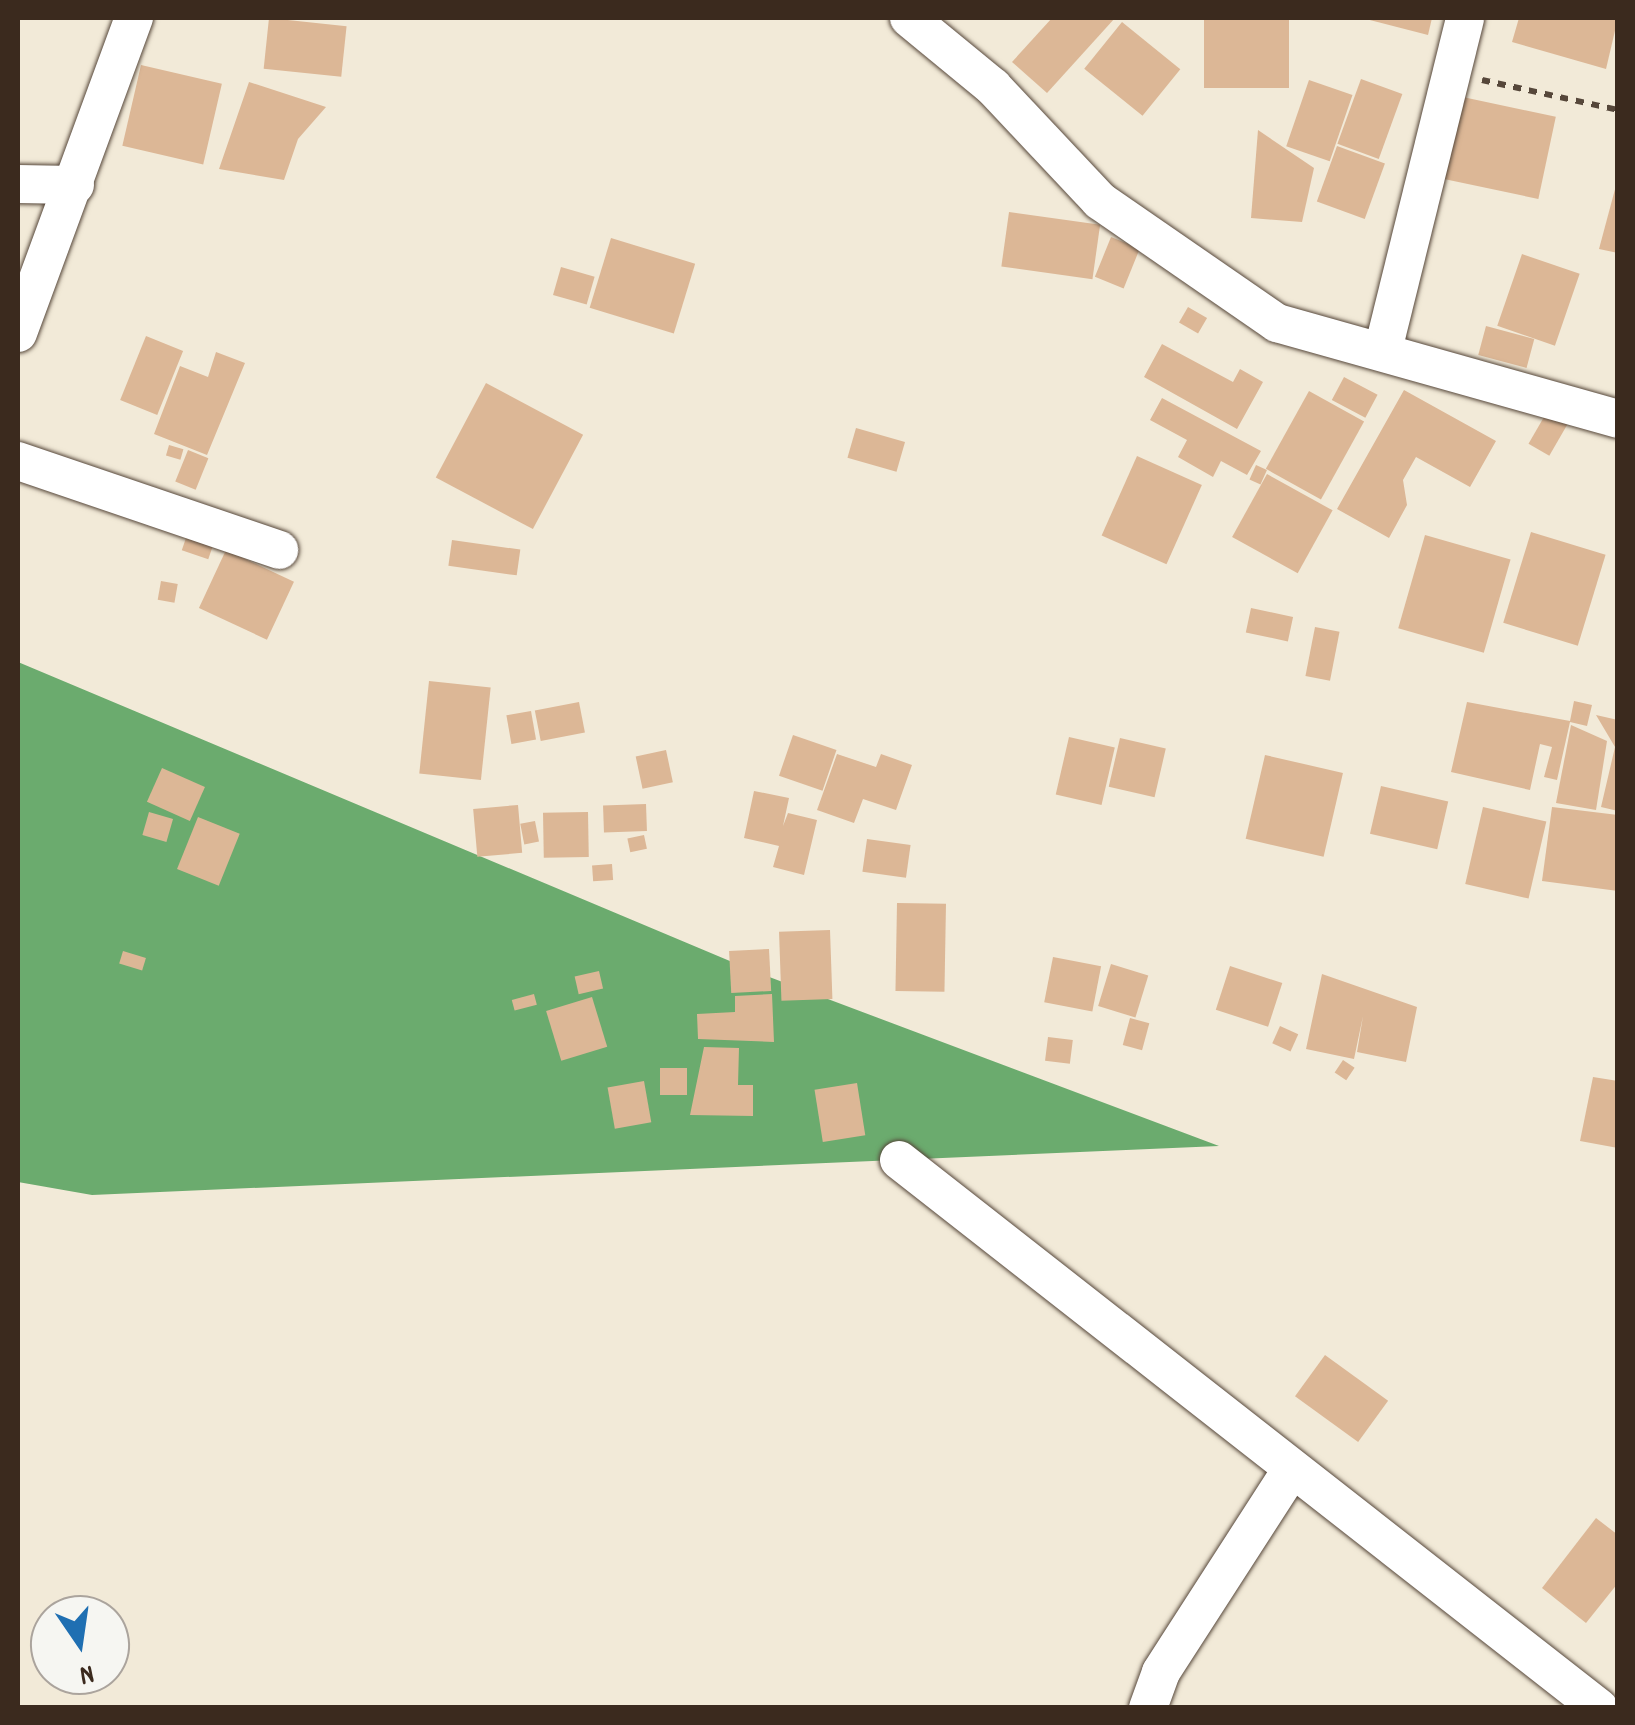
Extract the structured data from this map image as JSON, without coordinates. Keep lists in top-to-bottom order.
{
  "north": "bottom"
}
